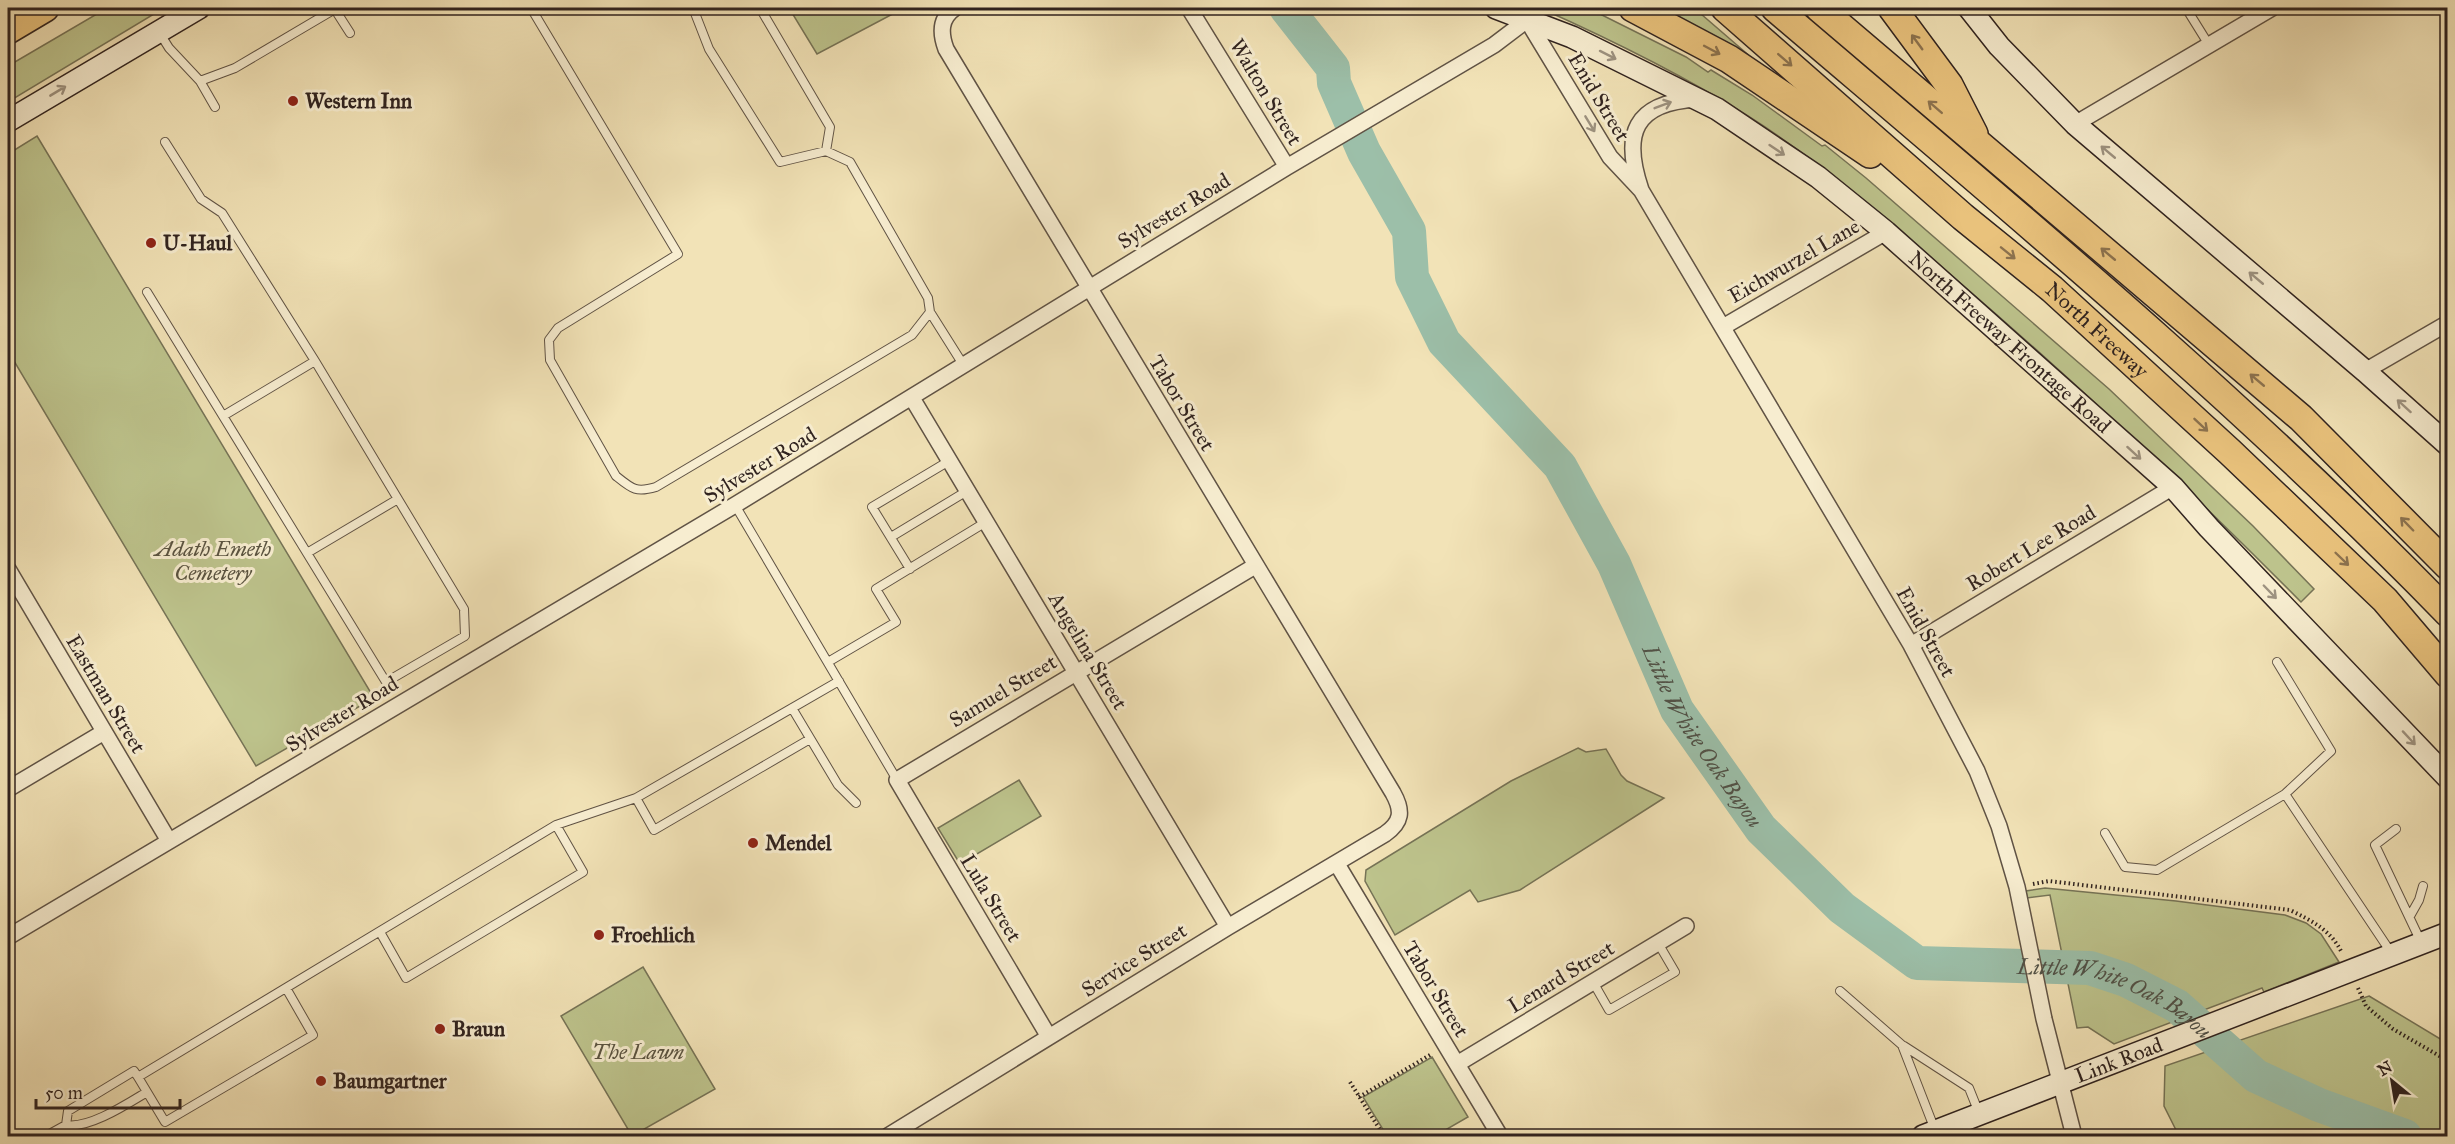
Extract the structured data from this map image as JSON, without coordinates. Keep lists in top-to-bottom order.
{
  "streets": {
    "highway": ["North Freeway"],
    "main road": ["North Freeway Frontage Road", "Link Road"],
    "street": [
      "Walton Street",
      "Enid Street",
      "Sylvester Road",
      "Eichwurzel Lane",
      "Tabor Street",
      "Robert Lee Road",
      "Angelina Street",
      "Samuel Street",
      "Eastman Street",
      "Lula Street",
      "Service Street",
      "Lenard Street"
    ]
  },
  "crossings": [
    ["Walton Street", "Sylvester Road"],
    ["Enid Street", "Sylvester Road"],
    ["Enid Street", "Eichwurzel Lane"],
    ["Enid Street", "North Freeway Frontage Road"],
    ["Enid Street", "Robert Lee Road"],
    ["Enid Street", "Link Road"],
    ["Sylvester Road", "North Freeway Frontage Road"],
    ["Sylvester Road", "Tabor Street"],
    ["Sylvester Road", "Angelina Street"],
    ["Sylvester Road", "Eastman Street"],
    ["Eichwurzel Lane", "North Freeway Frontage Road"],
    ["North Freeway Frontage Road", "Robert Lee Road"],
    ["Tabor Street", "Samuel Street"],
    ["Tabor Street", "Service Street"],
    ["Tabor Street", "Lenard Street"],
    ["Angelina Street", "Samuel Street"],
    ["Angelina Street", "Service Street"],
    ["Samuel Street", "Lula Street"],
    ["Lula Street", "Service Street"]
  ],
  "one_way": ["North Freeway Frontage Road"],
  "water": ["Little White Oak Bayou"],
  "parks": ["Adath Emeth Cemetery", "The Lawn"],
  "places": [
    "Western Inn",
    "U-Haul",
    "Mendel",
    "Froehlich",
    "Braun",
    "Baumgartner"
  ],
  "scale_bar": "50 m",
  "north": "top left"
}
